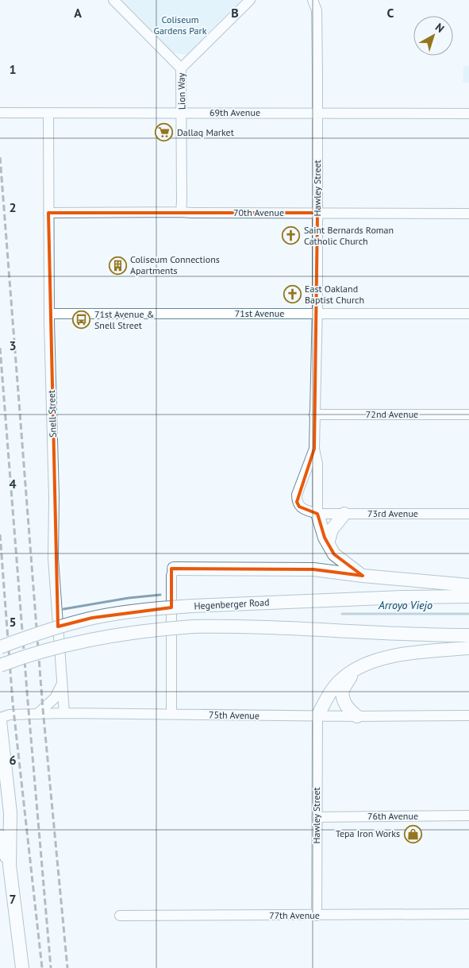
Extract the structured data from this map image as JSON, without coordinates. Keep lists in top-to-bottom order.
{
  "streets": {
    "main road": ["Hegenberger Road"],
    "street": [
      "Lion Way",
      "69th Avenue",
      "Hawley Street",
      "70th Avenue",
      "71st Avenue",
      "Snell Street",
      "72nd Avenue",
      "73rd Avenue",
      "75th Avenue",
      "76th Avenue",
      "77th Avenue"
    ]
  },
  "crossings": [
    ["Lion Way", "69th Avenue"],
    ["Lion Way", "70th Avenue"],
    ["69th Avenue", "Hawley Street"],
    ["69th Avenue", "Snell Street"],
    ["Hawley Street", "70th Avenue"],
    ["Hawley Street", "71st Avenue"],
    ["Hawley Street", "72nd Avenue"],
    ["Hawley Street", "73rd Avenue"],
    ["Hawley Street", "75th Avenue"],
    ["Hawley Street", "76th Avenue"],
    ["Hawley Street", "77th Avenue"],
    ["70th Avenue", "Snell Street"],
    ["71st Avenue", "Snell Street"],
    ["Snell Street", "75th Avenue"]
  ],
  "water": ["Arroyo Viejo"],
  "parks": ["Coliseum Gardens Park"],
  "places": {
    "supermarket": ["Dallaq Market"],
    "church": ["Saint Bernards Roman Catholic Church", "East Oakland Baptist Church"],
    "building": ["Coliseum Connections Apartments"],
    "bus stop": ["71st Avenue & Snell Street"],
    "shop": ["Tepa Iron Works"]
  },
  "north": "top right",
  "grid": {
    "columns": ["A", "B", "C"],
    "rows": [
      "1",
      "2",
      "3",
      "4",
      "5",
      "6",
      "7"
    ]
  }
}
